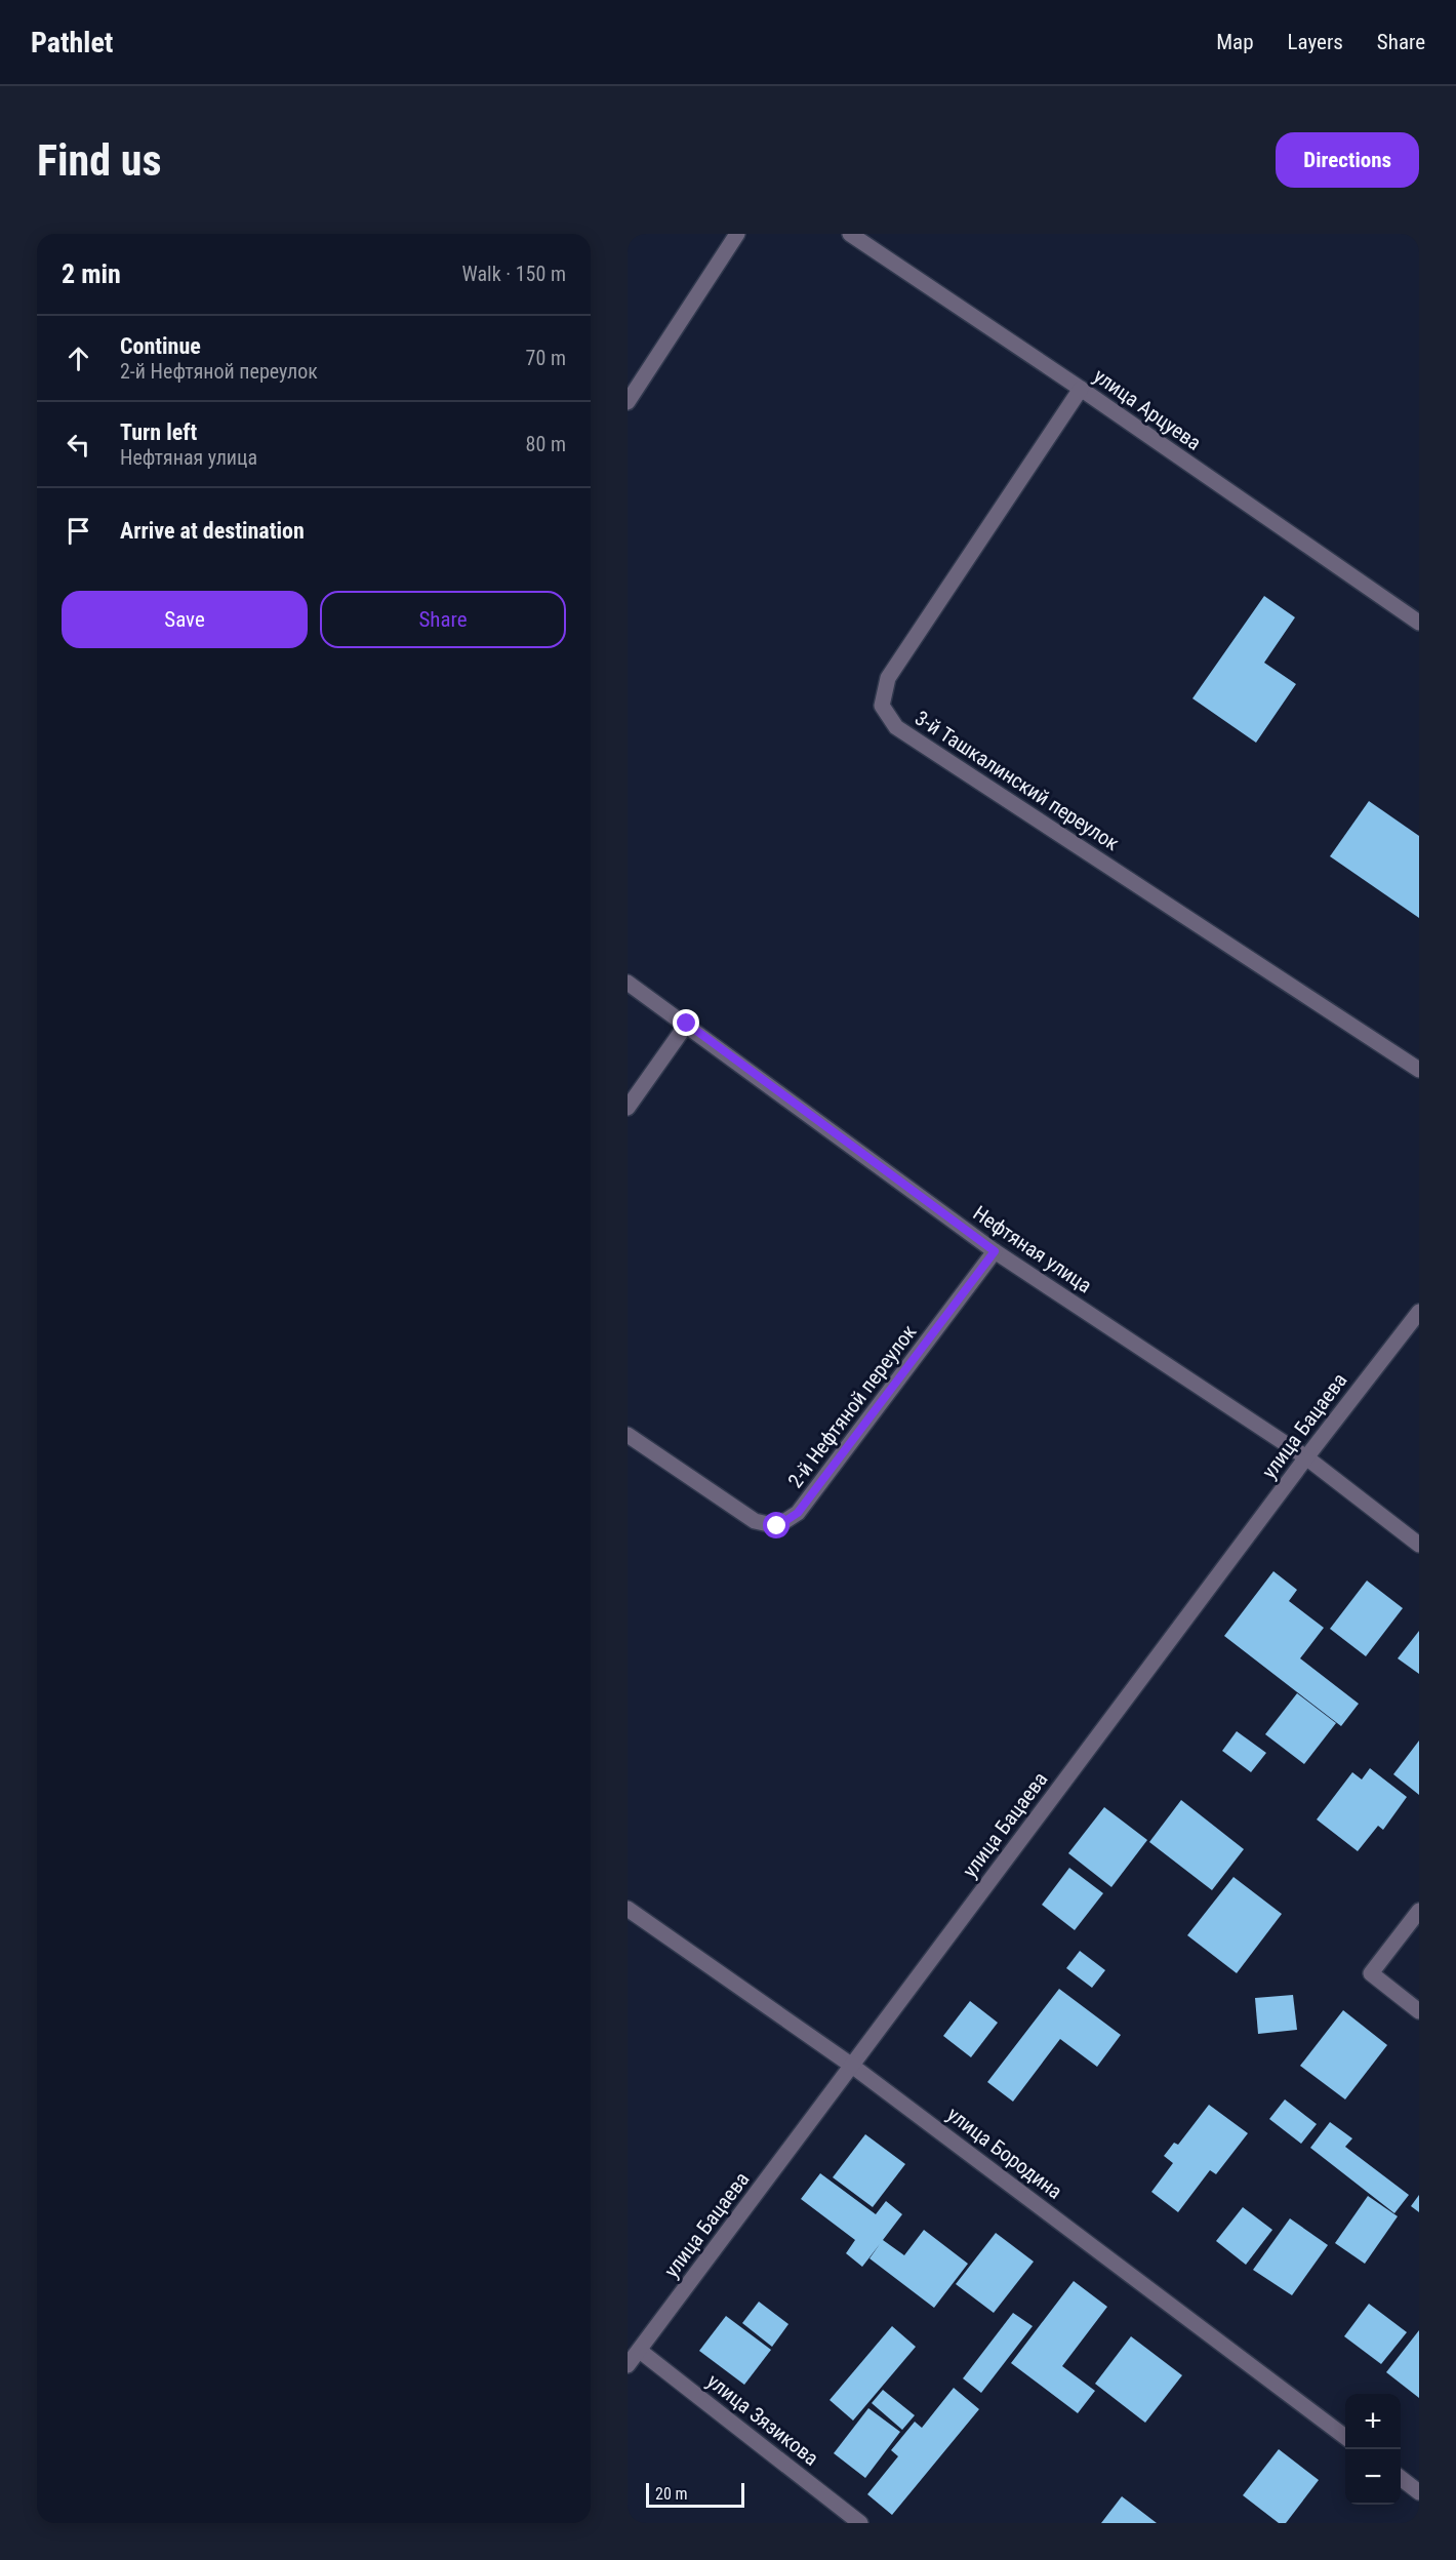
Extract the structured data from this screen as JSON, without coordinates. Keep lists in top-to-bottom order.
{
  "streets": {
    "street": [
      "улица Арцуева",
      "3-й Ташкалинский переулок",
      "Нефтяная улица",
      "2-й Нефтяной переулок",
      "улица Бацаева",
      "улица Бородина",
      "улица Зязикова"
    ]
  },
  "crossings": [
    ["улица Арцуева", "3-й Ташкалинский переулок"],
    ["Нефтяная улица", "2-й Нефтяной переулок"],
    ["Нефтяная улица", "улица Бацаева"],
    ["улица Бацаева", "улица Бородина"],
    ["улица Бацаева", "улица Зязикова"]
  ],
  "scale_bar": "20 m",
  "page": {
    "header": "Pathlet",
    "nav": ["Map", "Layers", "Share"],
    "buttons": [
      "Directions",
      ["Save", "Share"]
    ],
    "title": "Find us",
    "heading": ["2 min", "Walk · 150 m"],
    "list": [
      ["Continue", "2-й Нефтяной переулок", "70 m"],
      ["Turn left", "Нефтяная улица", "80 m"],
      "Arrive at destination"
    ],
    "map_buttons": ["+", "−"],
    "scale": "20 m"
  }
}
